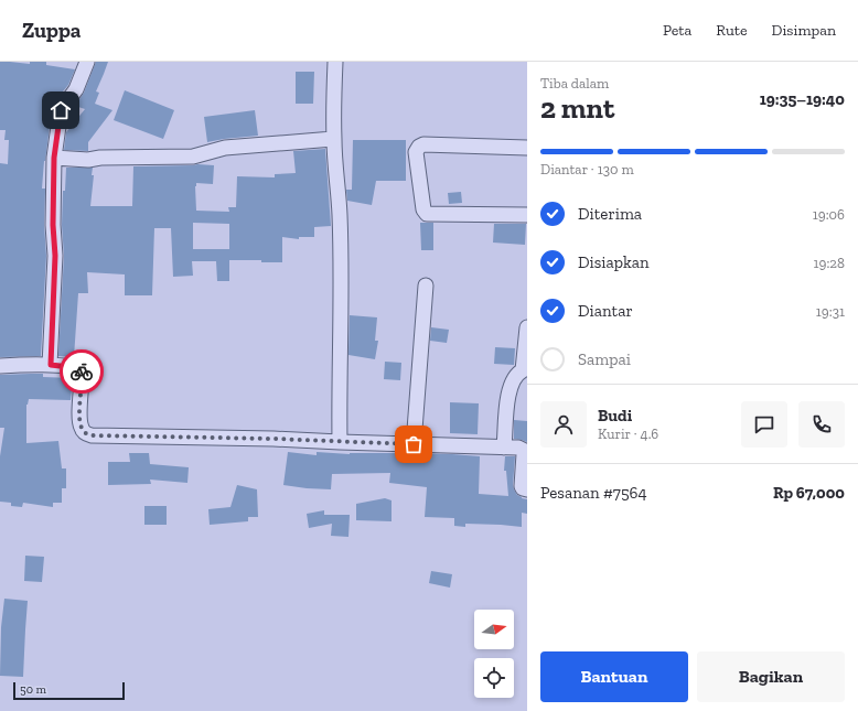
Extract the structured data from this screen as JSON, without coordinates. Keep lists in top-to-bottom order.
{
  "scale_bar": "50 m",
  "north": "right",
  "page": {
    "header": "Zuppa",
    "nav": ["Peta", "Rute", "Disimpan"],
    "heading": ["2 mnt", "Tiba dalam", "19:35–19:40"],
    "panel": [
      "Budi",
      "Kurir · 4.6",
      "Pesanan #7564",
      "Rp 67,000"
    ],
    "bar": "Diantar · 130 m",
    "list": [
      ["Diterima", "19:06"],
      ["Disiapkan", "19:28"],
      ["Diantar", "19:31"],
      "Sampai"
    ],
    "buttons": ["Bantuan", "Bagikan"],
    "scale": "50 m"
  }
}
